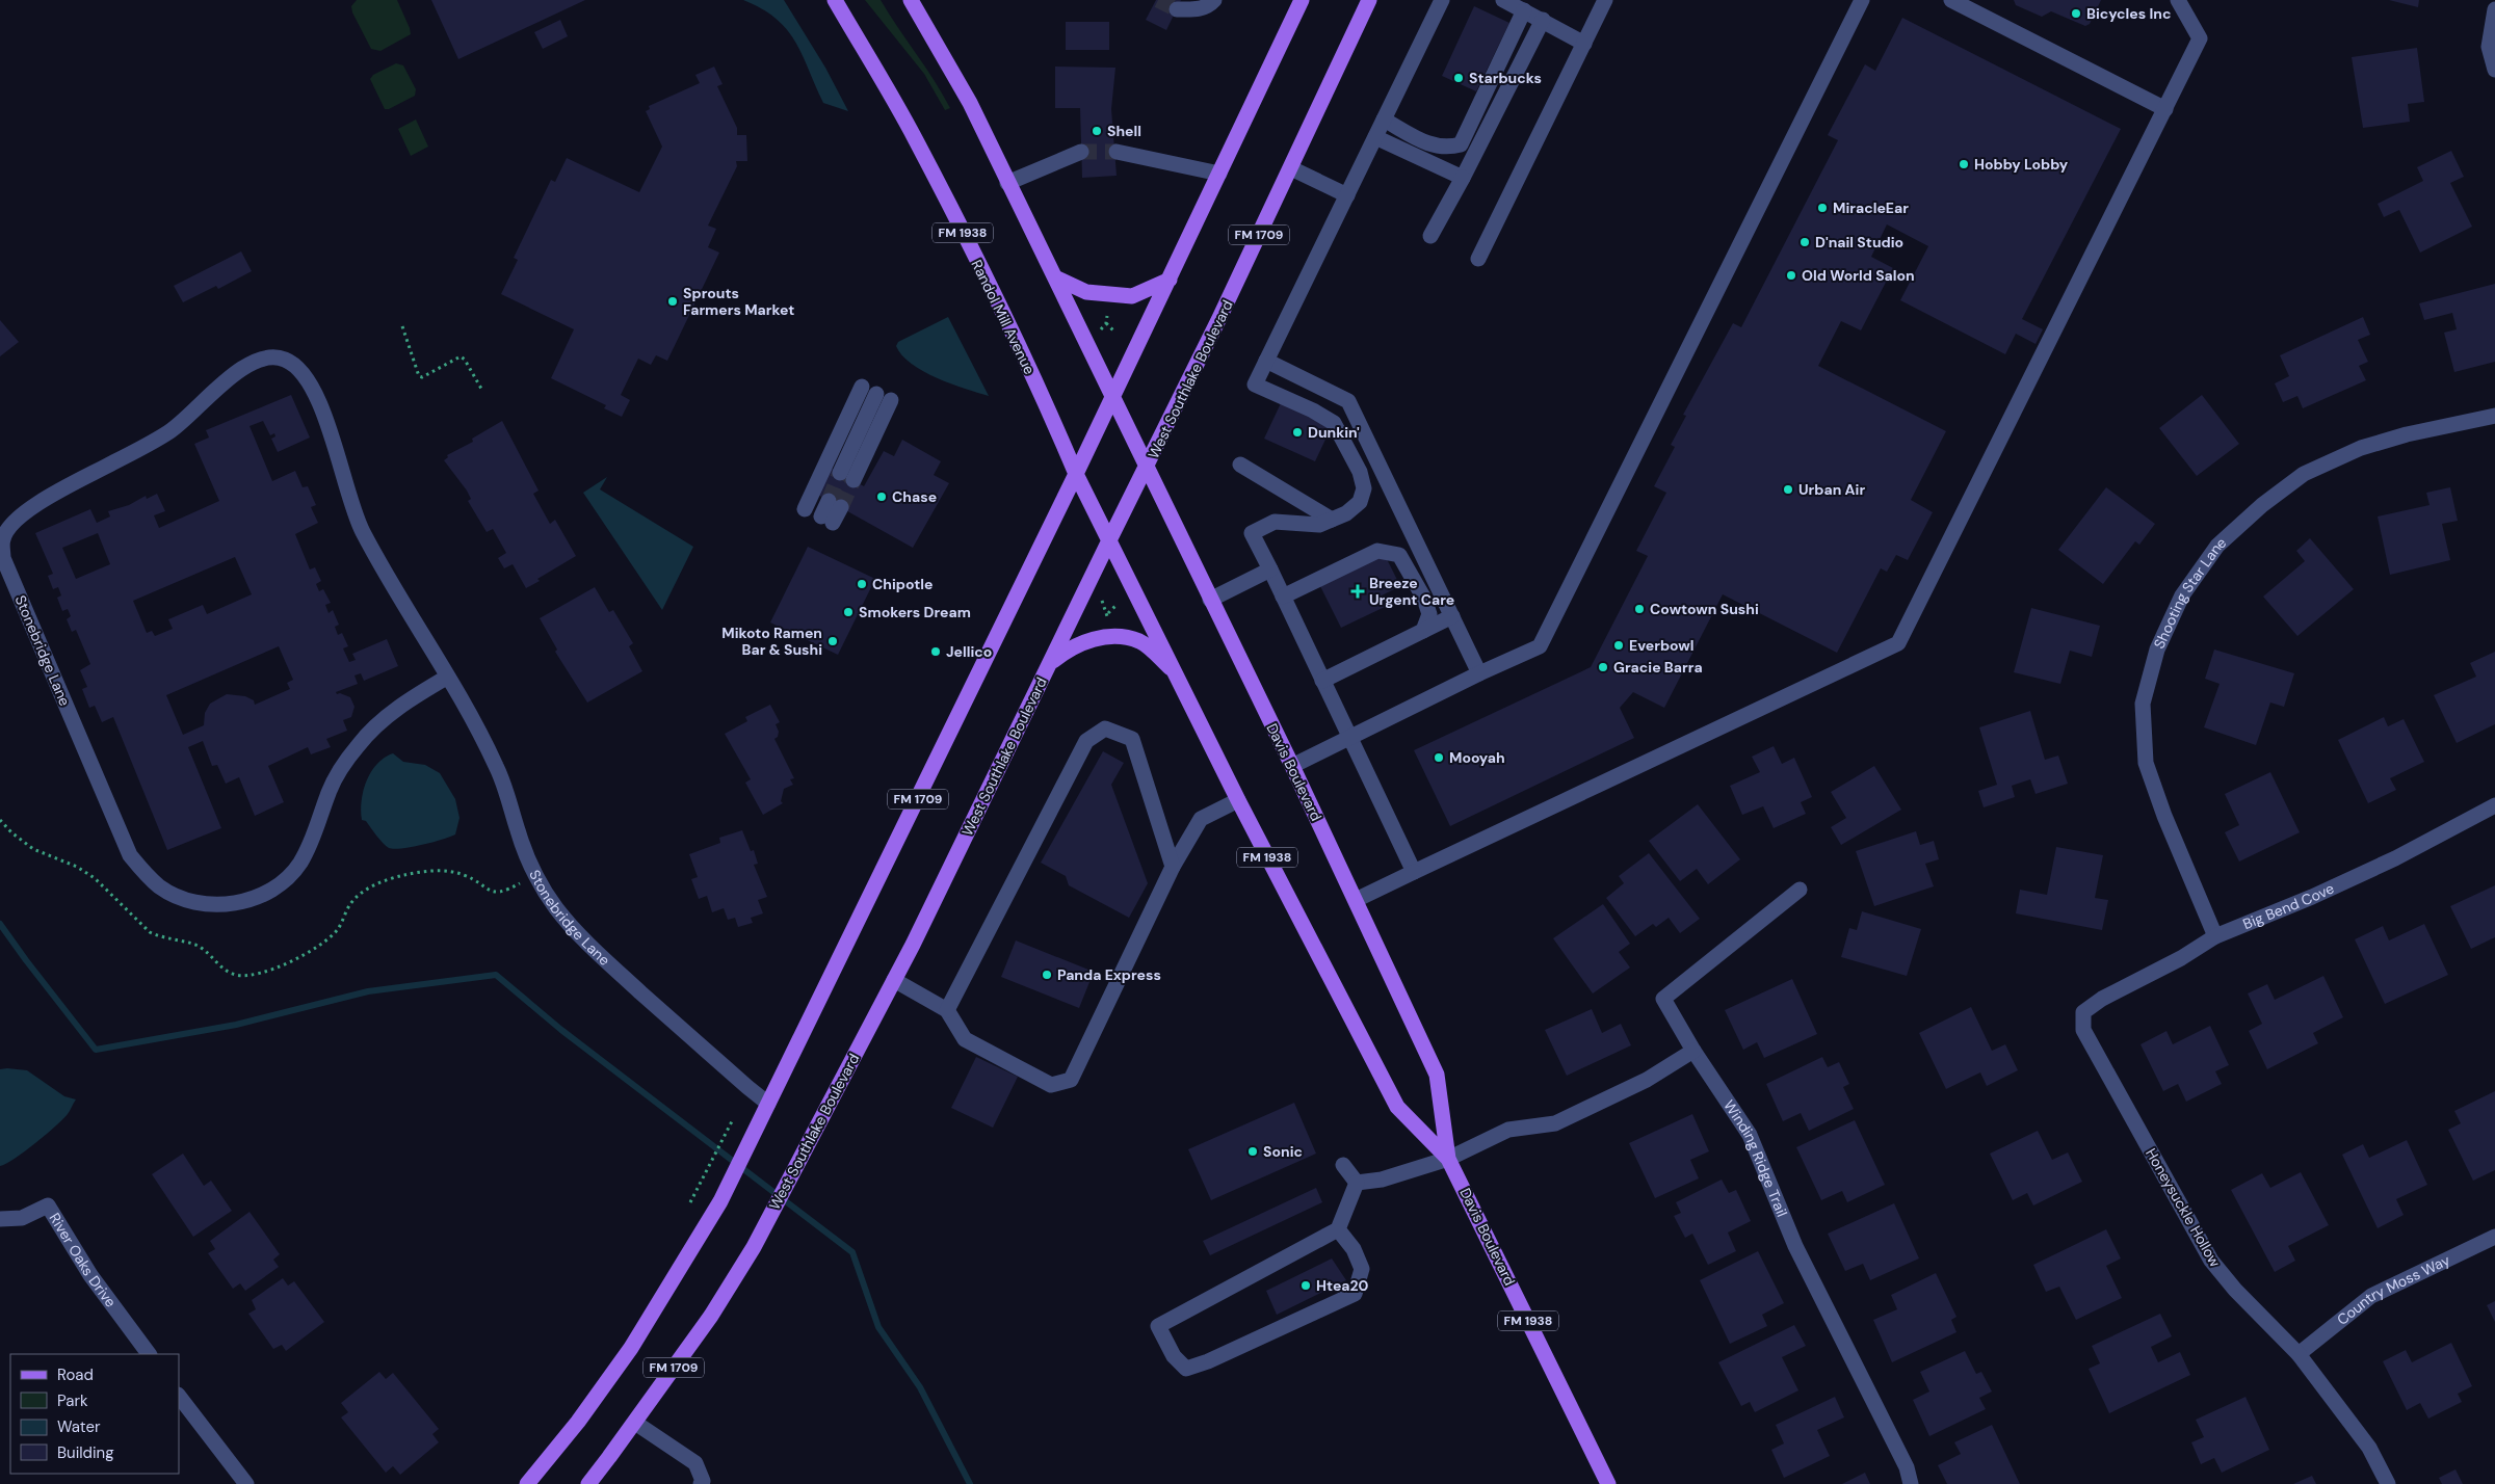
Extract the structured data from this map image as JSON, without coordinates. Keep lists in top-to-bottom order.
{
  "streets": {
    "main road": [
      "FM 1938",
      "FM 1709",
      "Randol Mill Avenue",
      "West Southlake Boulevard",
      "Davis Boulevard"
    ],
    "street": [
      "Shooting Star Lane",
      "Stonebridge Lane",
      "Big Bend Cove",
      "Winding Ridge Trail",
      "Honeysuckle Hollow",
      "River Oaks Drive",
      "Country Moss Way"
    ]
  },
  "crossings": [
    ["FM 1938", "FM 1709"],
    ["FM 1938", "Davis Boulevard"],
    ["FM 1709", "Randol Mill Avenue"],
    ["FM 1709", "Stonebridge Lane"],
    ["FM 1709", "Davis Boulevard"],
    ["Randol Mill Avenue", "Davis Boulevard"],
    ["West Southlake Boulevard", "Davis Boulevard"],
    ["Shooting Star Lane", "Big Bend Cove"],
    ["Big Bend Cove", "Honeysuckle Hollow"],
    ["Honeysuckle Hollow", "Country Moss Way"]
  ],
  "places": {
    "other": [
      "Bicycles Inc",
      "Starbucks",
      "Shell",
      "Hobby Lobby",
      "MiracleEar",
      "D'nail Studio",
      "Old World Salon",
      "Sprouts Farmers Market",
      "Dunkin'",
      "Urban Air",
      "Chase",
      "Chipotle",
      "Cowtown Sushi",
      "Smokers Dream",
      "Mikoto Ramen Bar & Sushi",
      "Everbowl",
      "Jellico",
      "Gracie Barra",
      "Mooyah",
      "Panda Express",
      "Sonic",
      "Htea20"
    ],
    "health": ["Breeze Urgent Care"]
  },
  "legend": [
    "Road",
    "Park",
    "Water",
    "Building"
  ]
}
